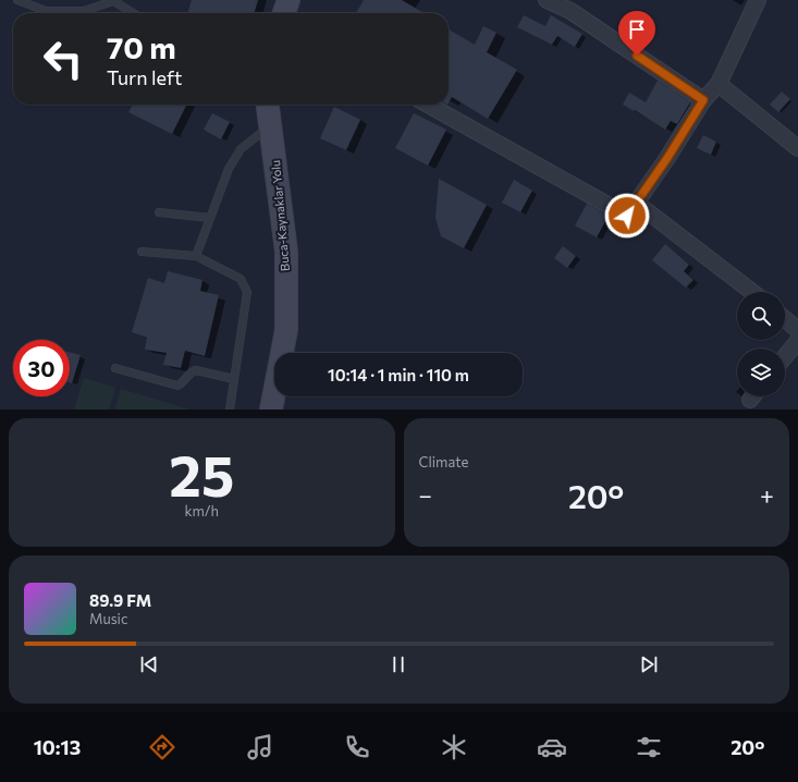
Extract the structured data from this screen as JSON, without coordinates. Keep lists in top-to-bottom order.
{
  "streets": {
    "street": ["Buca-Kaynaklar Yolu"]
  },
  "page": {
    "turn": ["70 m", "Turn left"],
    "limit": "30",
    "trip": "10:14 · 1 min · 110 m",
    "tile": [
      ["25", "km/h"],
      "Climate"
    ],
    "heat": ["−", "20°", "+"],
    "song": ["89.9 FM", "Music"],
    "tabs": ["10:13", "20°"]
  }
}
